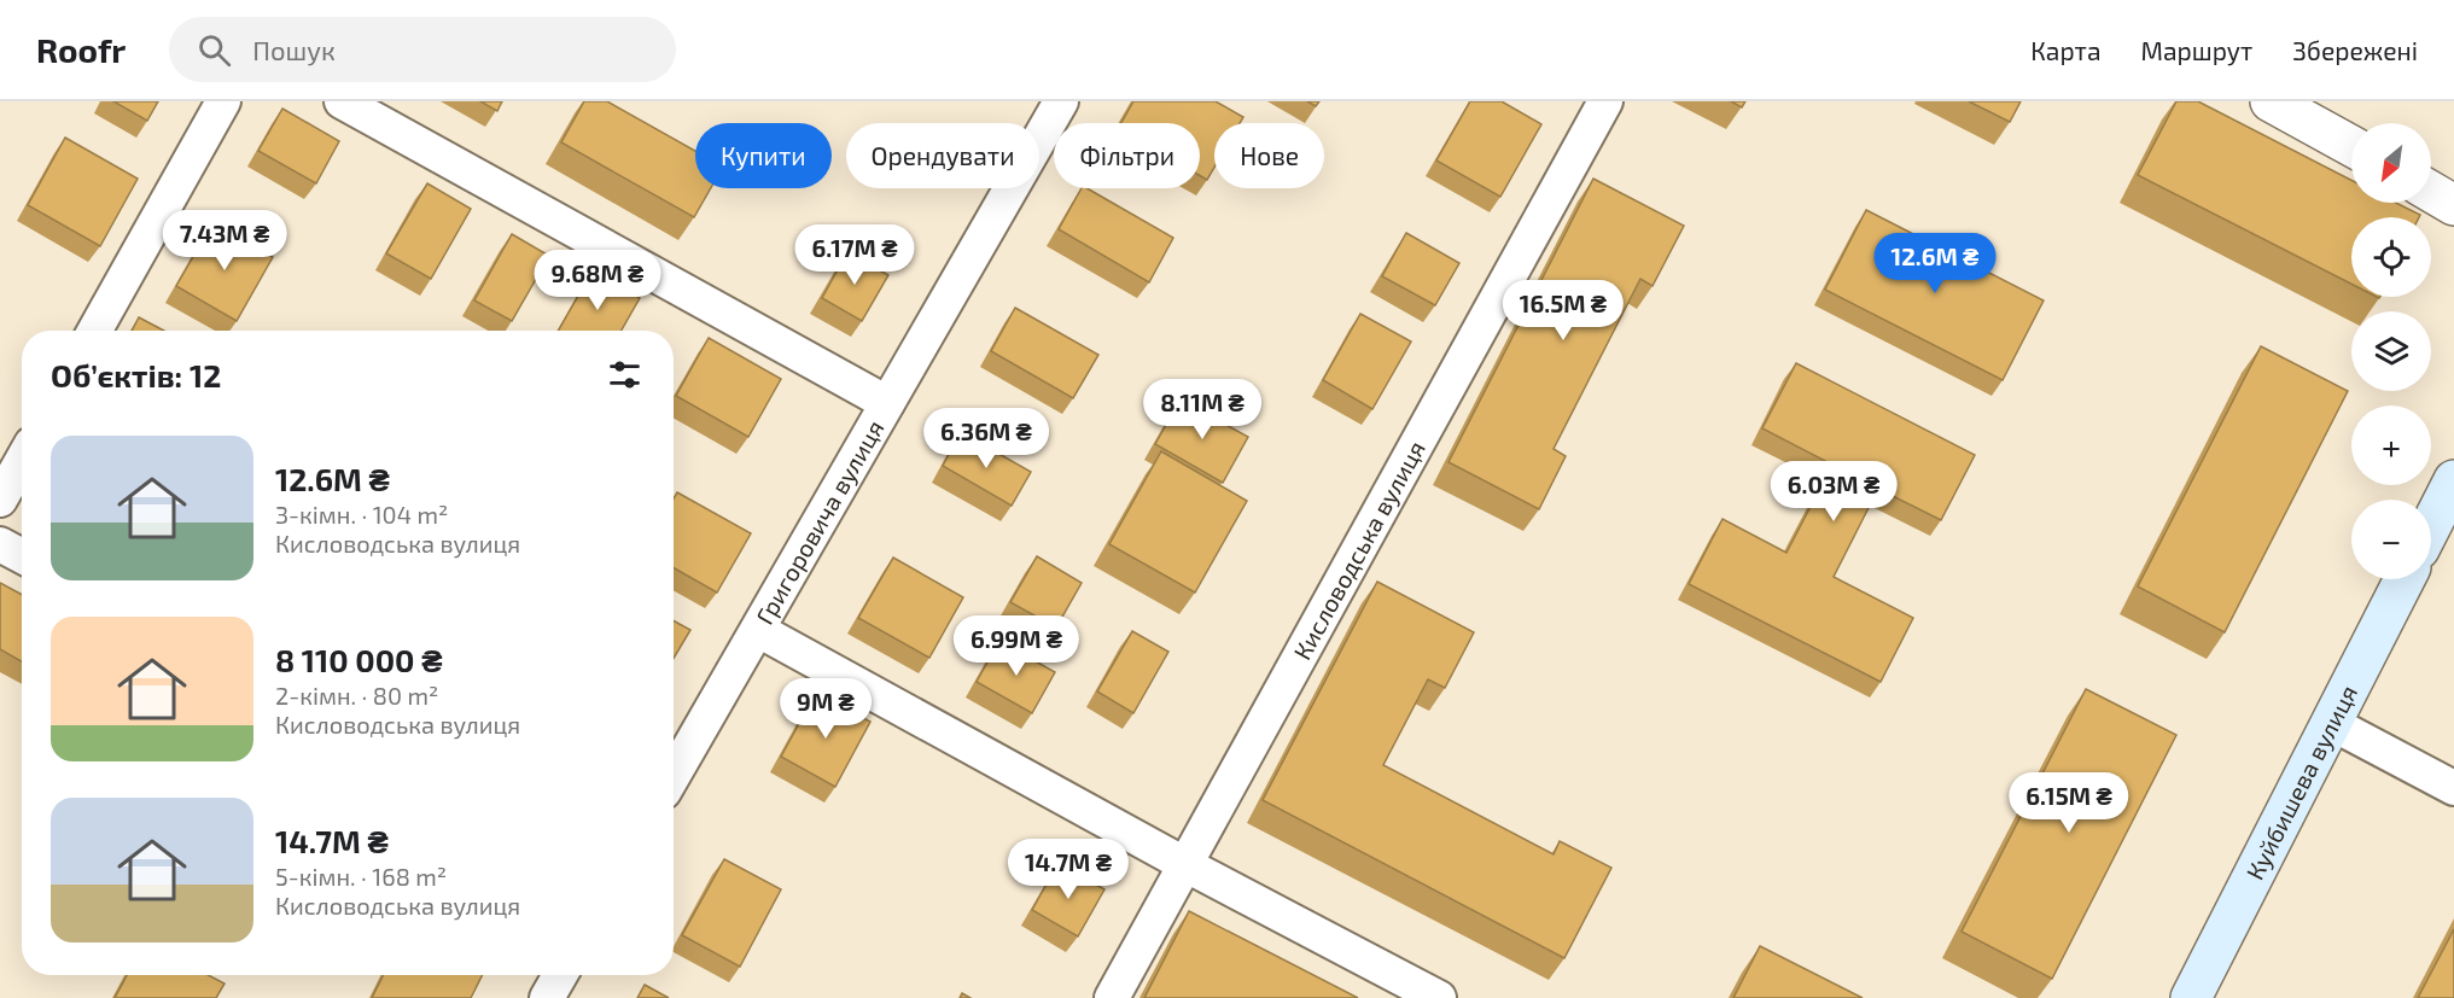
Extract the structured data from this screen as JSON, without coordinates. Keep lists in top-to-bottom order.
{
  "streets": {
    "main road": ["Куйбишева вулиця"],
    "street": ["Григоровича вулиця", "Кисловодська вулиця"]
  },
  "north": "bottom left",
  "page": {
    "header": "Roofr",
    "search": "Пошук",
    "nav": ["Карта", "Маршрут", "Збережені"],
    "map_buttons": ["+", "−"],
    "chip": [
      "Купити",
      "Орендувати",
      "Фільтри",
      "Нове"
    ],
    "price": [
      "7.43M ₴",
      "6.17M ₴",
      "12.6M ₴",
      "9.68M ₴",
      "16.5M ₴",
      "8.11M ₴",
      "6.36M ₴",
      "6.03M ₴",
      "6.99M ₴",
      "9M ₴",
      "6.15M ₴",
      "14.7M ₴"
    ],
    "heading": "Об’єктів: 12",
    "list": [
      {
        "name": "12.6M ₴",
        "note": "3-кімн. · 104 m² · Кисловодська вулиця"
      },
      {
        "name": "8 110 000 ₴",
        "note": "2-кімн. · 80 m² · Кисловодська вулиця"
      },
      {
        "name": "14.7M ₴",
        "note": "5-кімн. · 168 m² · Кисловодська вулиця"
      }
    ]
  }
}
